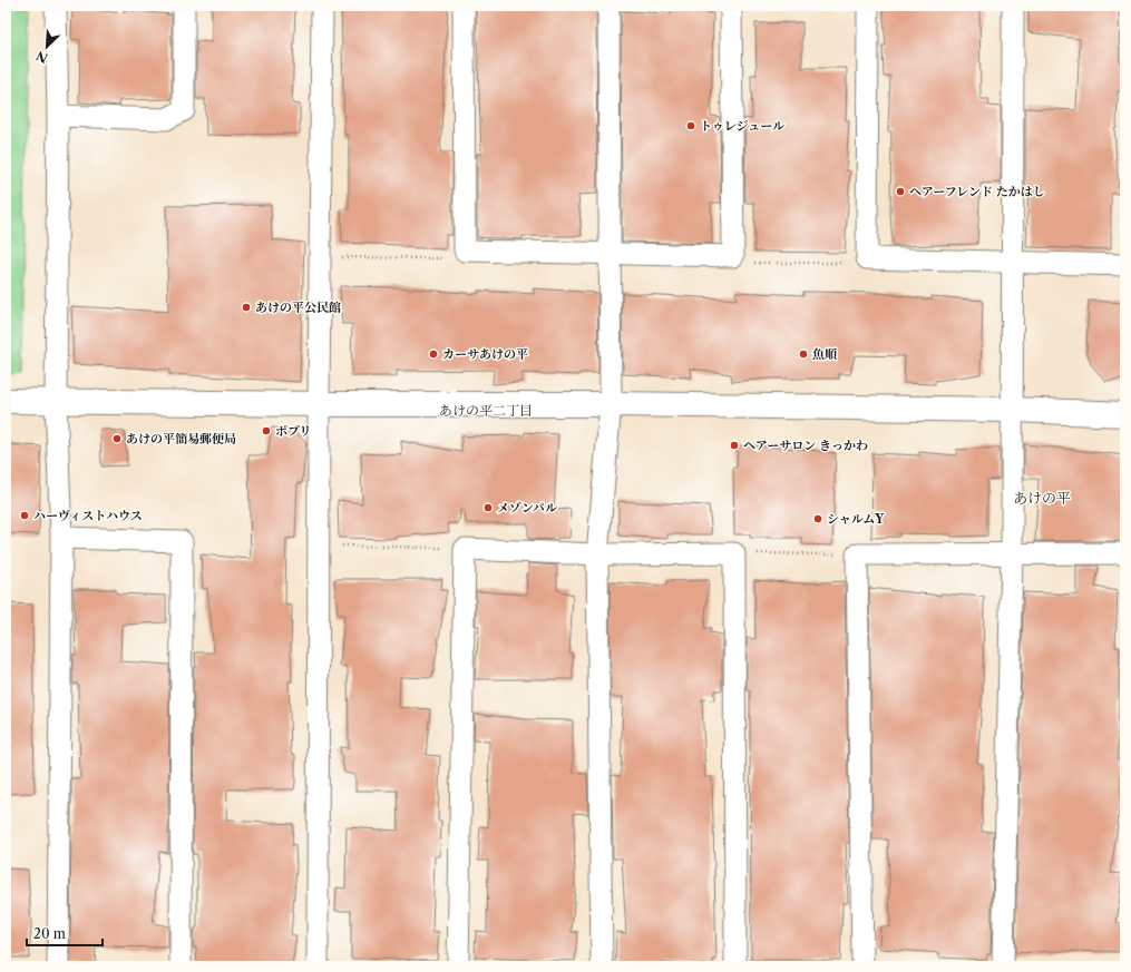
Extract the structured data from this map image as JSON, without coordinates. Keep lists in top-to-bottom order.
{
  "districts": ["あけの平二丁目", "あけの平"],
  "places": [
    "トゥレジュール",
    "ヘアーフレンド たかはし",
    "あけの平公民館",
    "カーサあけの平",
    "魚順",
    "ポプリ",
    "あけの平簡易郵便局",
    "ヘアーサロン きっかわ",
    "メゾンパル",
    "ハーヴィストハウス",
    "シャルムY"
  ],
  "scale_bar": "20 m",
  "north": "bottom left"
}
